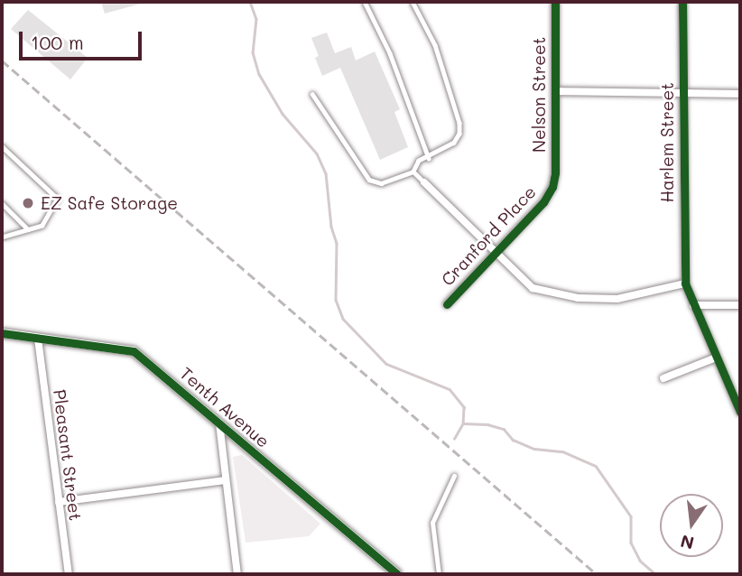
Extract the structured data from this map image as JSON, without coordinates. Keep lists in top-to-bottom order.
{
  "streets": {
    "street": [
      "Nelson Street",
      "Harlem Street",
      "Cranford Place",
      "Tenth Avenue",
      "Pleasant Street"
    ]
  },
  "crossings": [
    ["Nelson Street", "Cranford Place"],
    ["Tenth Avenue", "Pleasant Street"]
  ],
  "places": ["EZ Safe Storage"],
  "scale_bar": "100 m",
  "north": "bottom"
}
